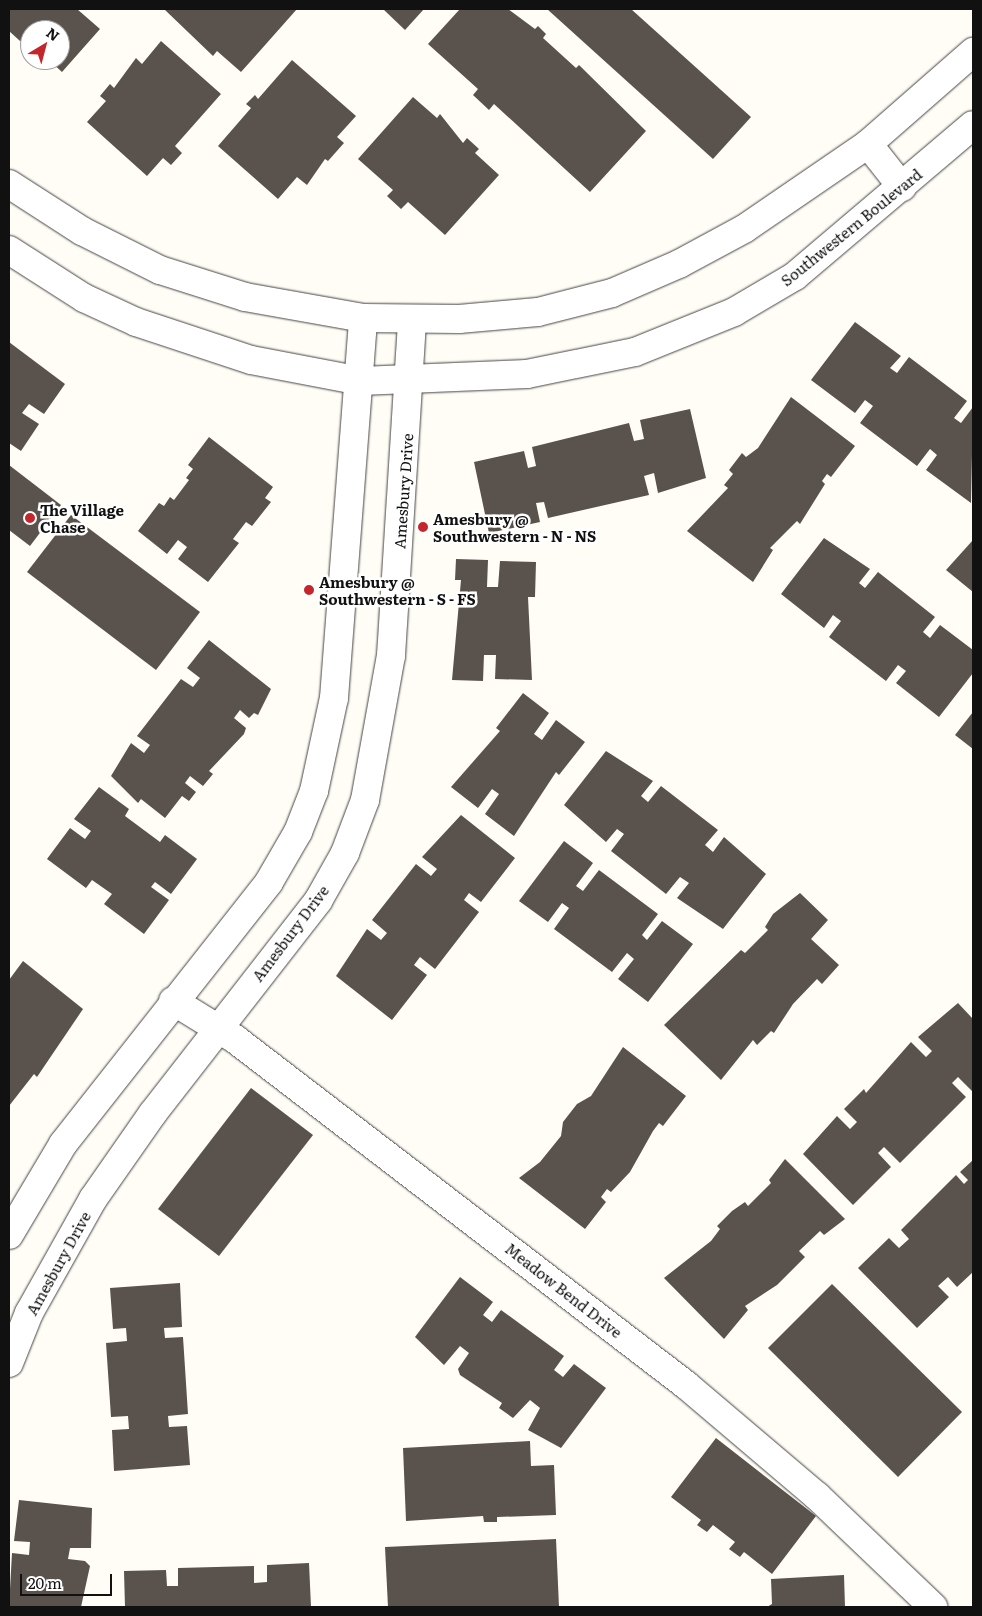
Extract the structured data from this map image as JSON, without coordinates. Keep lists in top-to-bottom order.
{
  "streets": {
    "street": ["Southwestern Boulevard", "Amesbury Drive", "Meadow Bend Drive"]
  },
  "crossings": [
    ["Southwestern Boulevard", "Amesbury Drive"],
    ["Amesbury Drive", "Meadow Bend Drive"]
  ],
  "places": ["The Village Chase", "Amesbury @ Southwestern - N - NS", "Amesbury @ Southwestern - S - FS"],
  "scale_bar": "20 m",
  "north": "top right"
}
